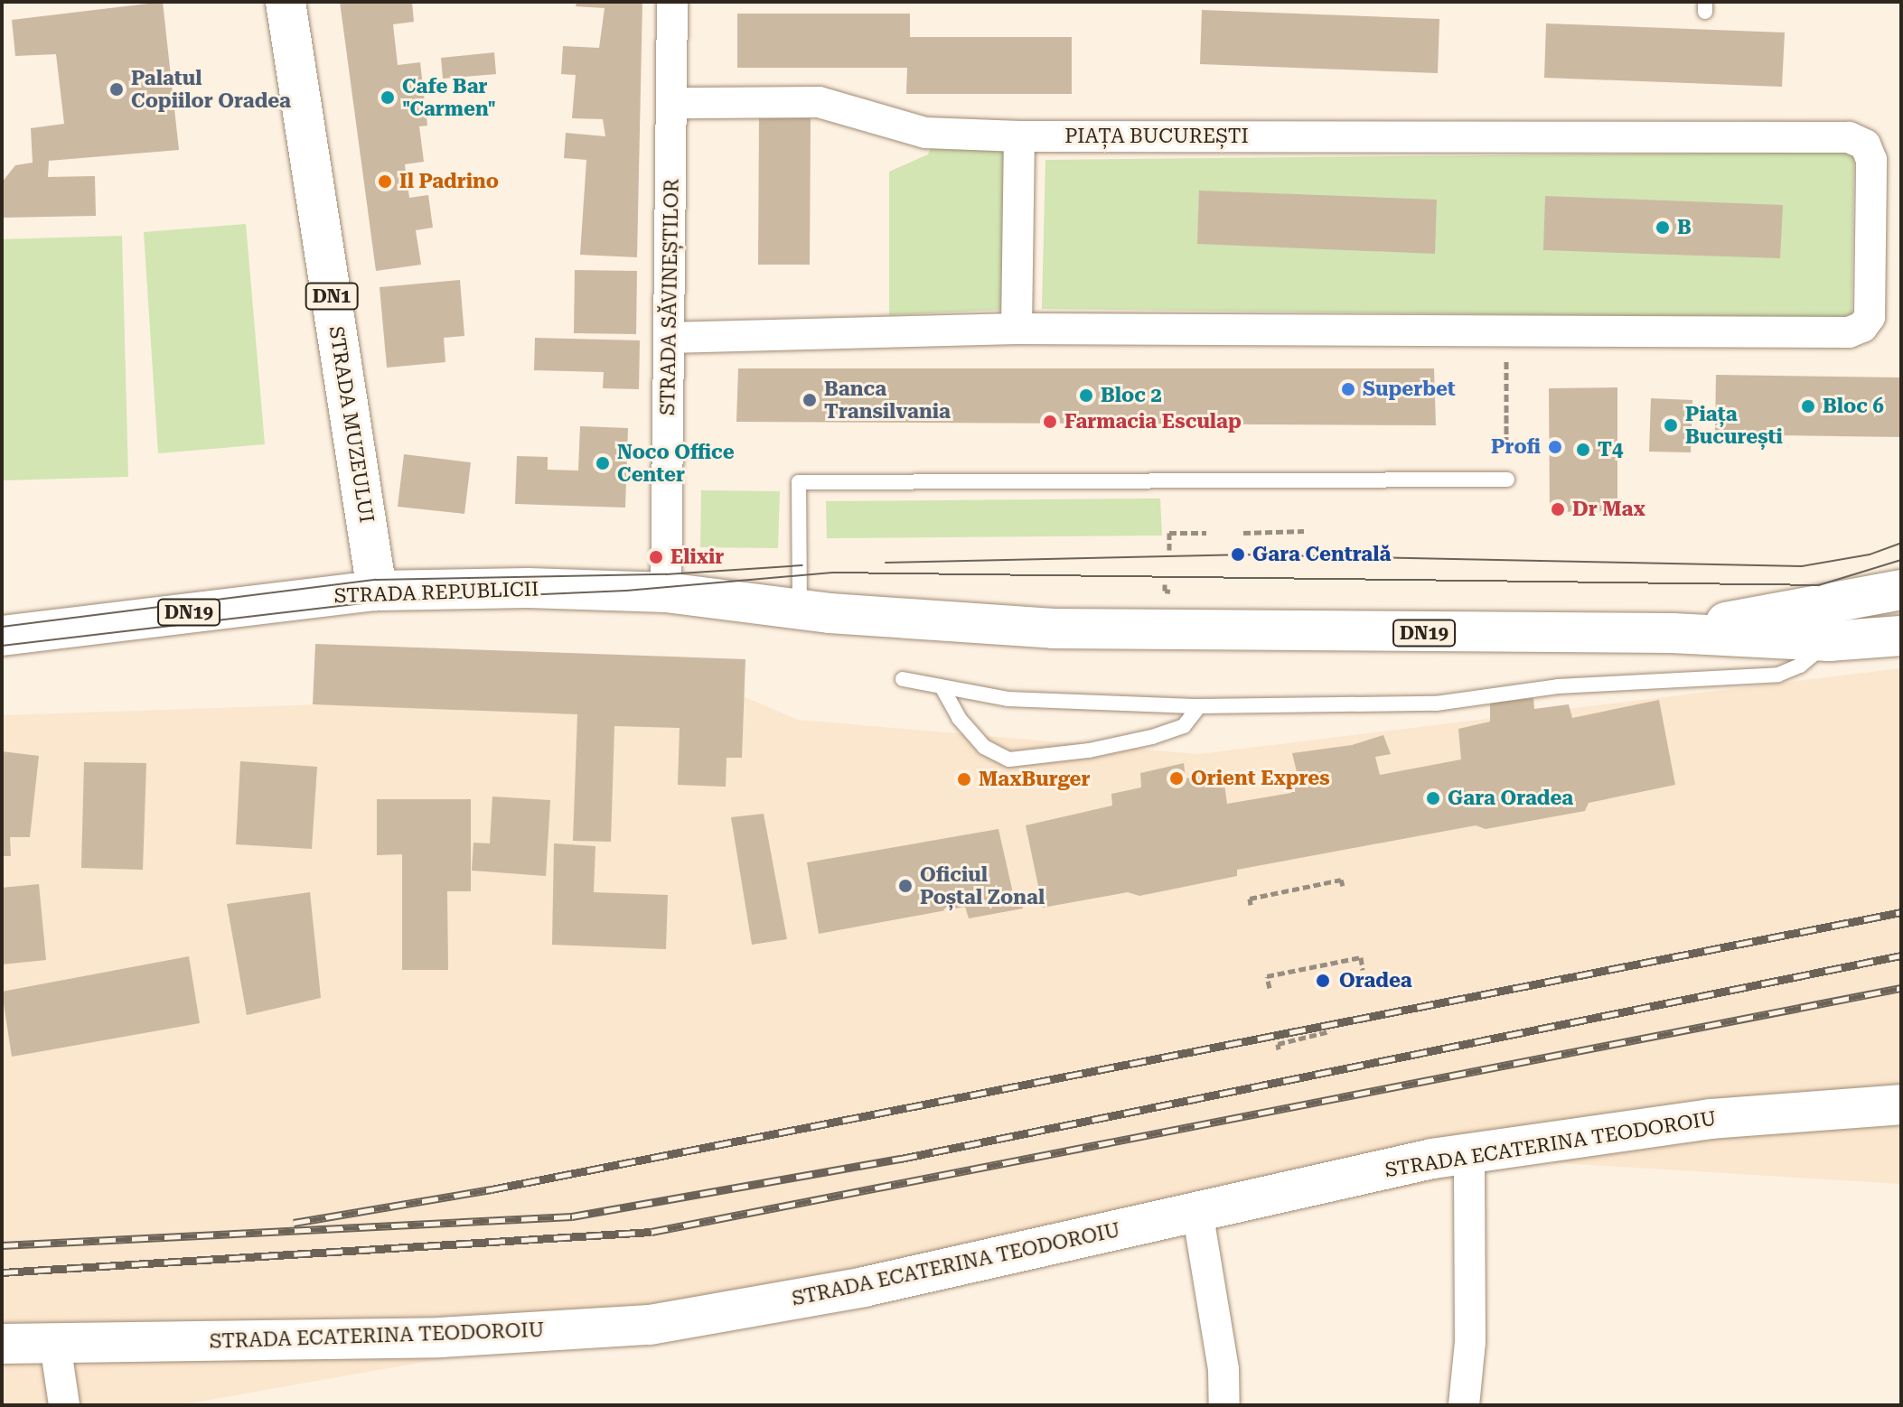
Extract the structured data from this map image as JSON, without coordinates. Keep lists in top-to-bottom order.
{
  "streets": {
    "main road": [
      "DN1",
      "STRADA MUZEULUI",
      "STRADA REPUBLICII",
      "DN19",
      "STRADA ECATERINA TEODOROIU"
    ],
    "street": ["PIAȚA BUCUREȘTI", "STRADA SĂVINEȘTILOR"]
  },
  "crossings": [
    ["PIAȚA BUCUREȘTI", "STRADA SĂVINEȘTILOR"],
    ["STRADA SĂVINEȘTILOR", "STRADA REPUBLICII"],
    ["STRADA MUZEULUI", "STRADA REPUBLICII"],
    ["STRADA REPUBLICII", "DN19"]
  ],
  "places": [
    "Palatul Copiilor Oradea",
    "Cafe Bar \"Carmen\"",
    "Il Padrino",
    "B",
    "Superbet",
    "Bloc 2",
    "Banca Transilvania",
    "Bloc 6",
    "Farmacia Esculap",
    "Piața București",
    "Profi",
    "T4",
    "Noco Office Center",
    "Dr Max",
    "Gara Centrală",
    "Elixir",
    "Orient Expres",
    "MaxBurger",
    "Gara Oradea",
    "Oficiul Poștal Zonal",
    "Oradea"
  ]
}
